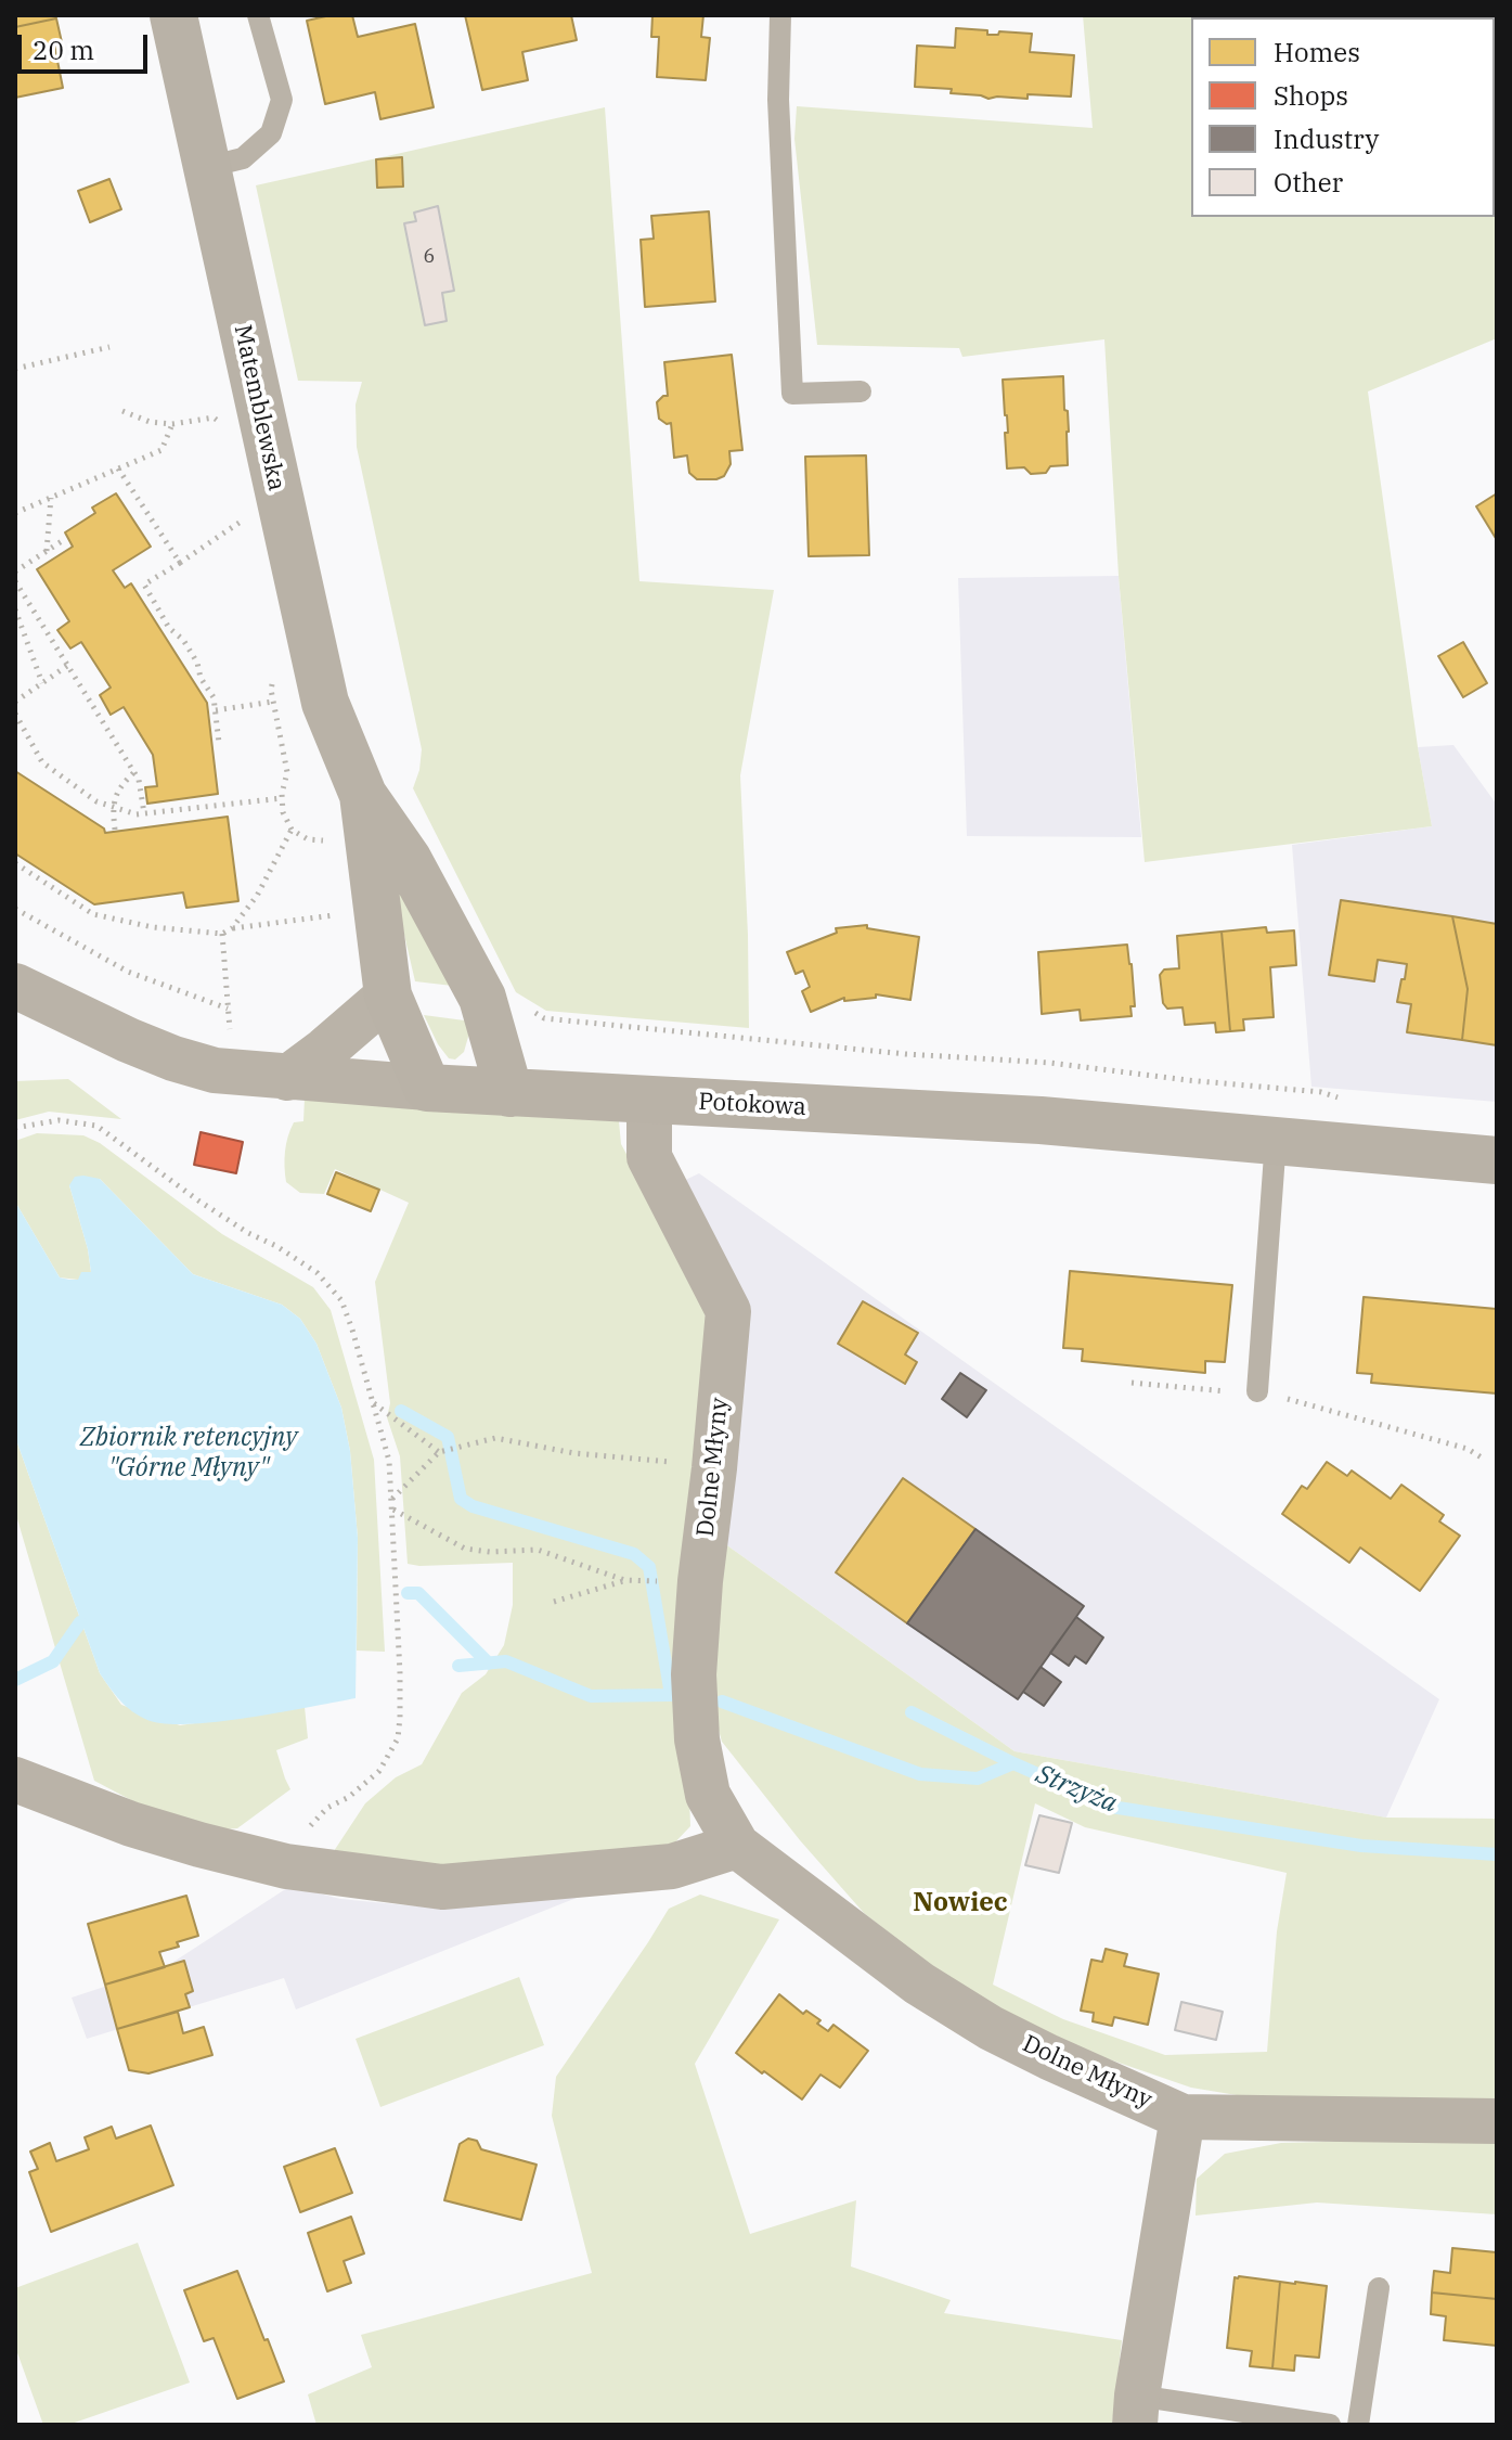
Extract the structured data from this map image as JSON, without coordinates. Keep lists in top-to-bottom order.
{
  "streets": {
    "street": ["Matemblewska", "Potokowa", "Dolne Młyny"]
  },
  "crossings": [
    ["Matemblewska", "Potokowa"],
    ["Potokowa", "Dolne Młyny"]
  ],
  "districts": ["Nowiec"],
  "water": ["Zbiornik retencyjny \"Górne Młyny\"", "Strzyża"],
  "house_numbers": ["6"],
  "legend": [
    "Homes",
    "Shops",
    "Industry",
    "Other"
  ],
  "scale_bar": "20 m"
}
